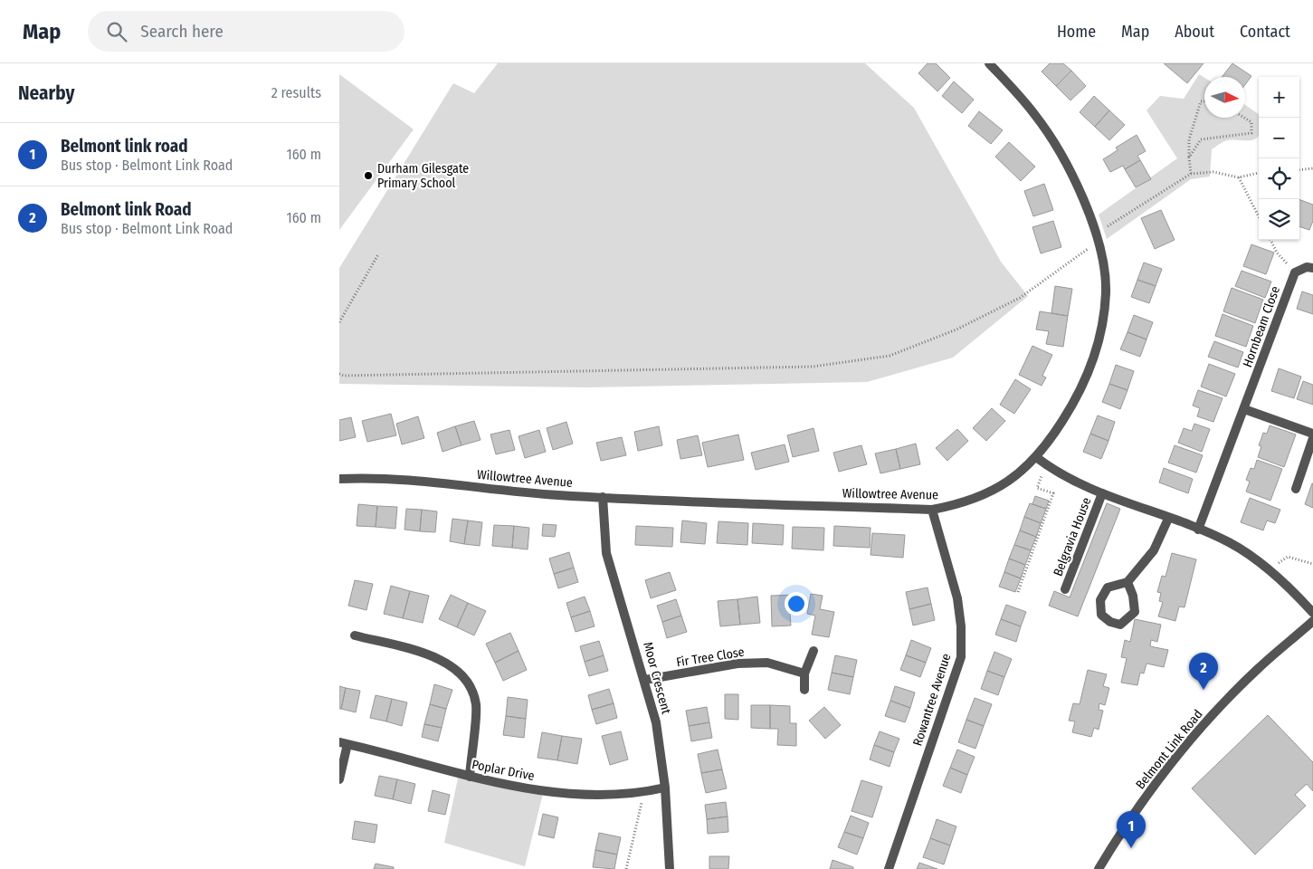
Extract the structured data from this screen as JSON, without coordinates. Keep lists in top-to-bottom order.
{
  "streets": {
    "street": [
      "Hornbeam Close",
      "Willowtree Avenue",
      "Belgravia House",
      "Fir Tree Close",
      "Moor Crescent",
      "Rowantree Avenue",
      "Belmont Link Road",
      "Poplar Drive"
    ]
  },
  "crossings": [
    ["Willowtree Avenue", "Moor Crescent"],
    ["Willowtree Avenue", "Rowantree Avenue"],
    ["Fir Tree Close", "Moor Crescent"],
    ["Moor Crescent", "Poplar Drive"]
  ],
  "places": ["Durham Gilesgate Primary School"],
  "north": "right",
  "page": {
    "header": "Map",
    "search": "Search here",
    "nav": [
      "Home",
      "Map",
      "About",
      "Contact"
    ],
    "heading": ["Nearby", "2 results"],
    "map_buttons": ["+", "−"],
    "list": [
      {
        "mark": "1",
        "name": "Belmont link road",
        "note": "Bus stop · Belmont Link Road",
        "value": "160 m"
      },
      {
        "mark": "2",
        "name": "Belmont link Road",
        "note": "Bus stop · Belmont Link Road",
        "value": "160 m"
      }
    ],
    "pins": ["2", "1"]
  }
}
